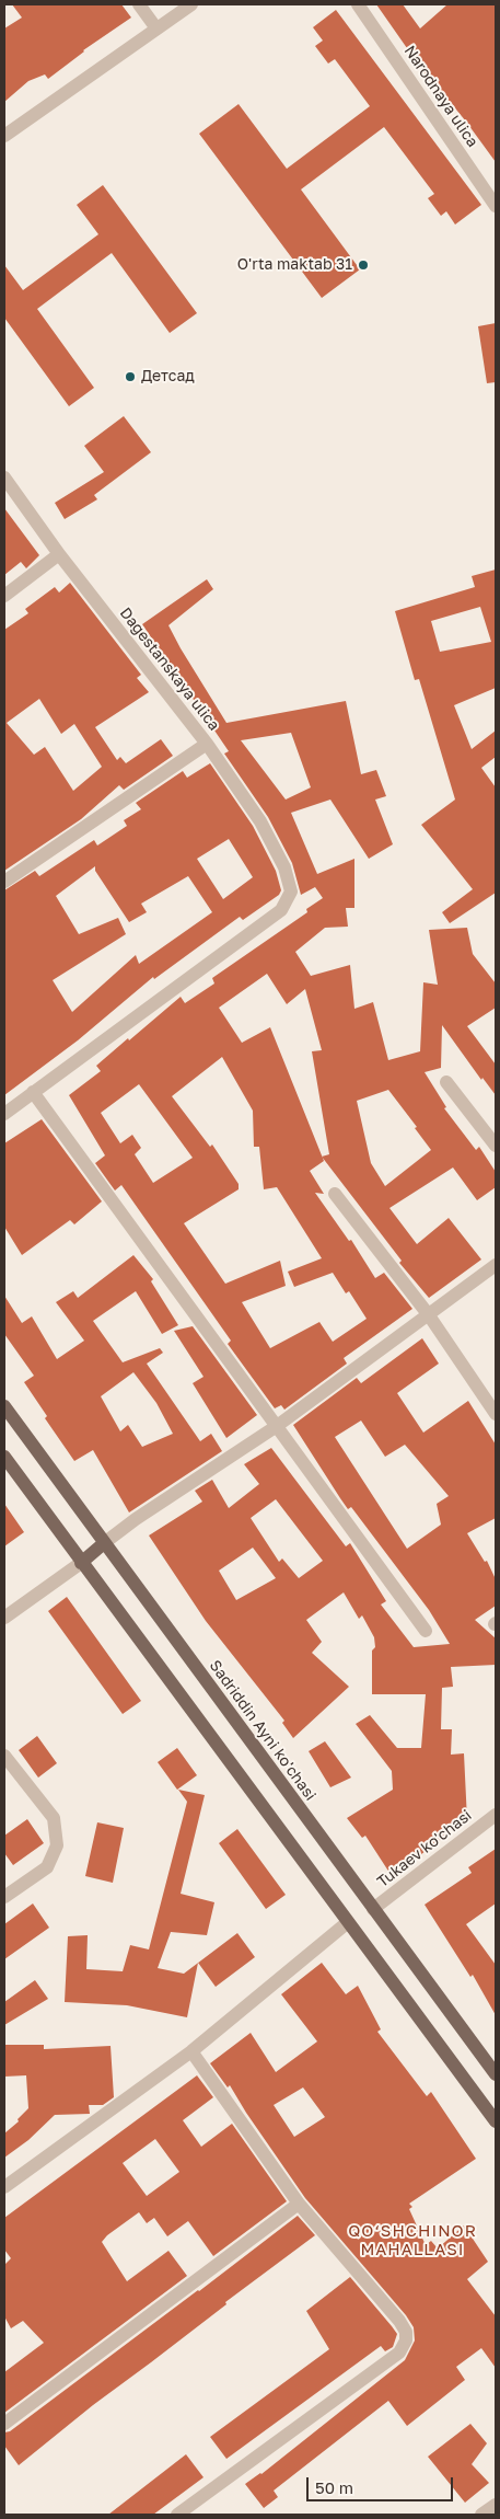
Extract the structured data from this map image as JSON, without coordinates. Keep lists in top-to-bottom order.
{
  "streets": {
    "main road": ["Sadriddin Ayni ko'chasi"],
    "street": ["Narodnaya ulica", "Dagestanskaya ulica", "Tukaev ko'chasi"]
  },
  "crossings": [
    ["Sadriddin Ayni ko'chasi", "Tukaev ko'chasi"]
  ],
  "districts": ["QO‘SHCHINOR MAHALLASI"],
  "places": ["O'rta maktab 31", "Детсад"],
  "scale_bar": "50 m"
}
